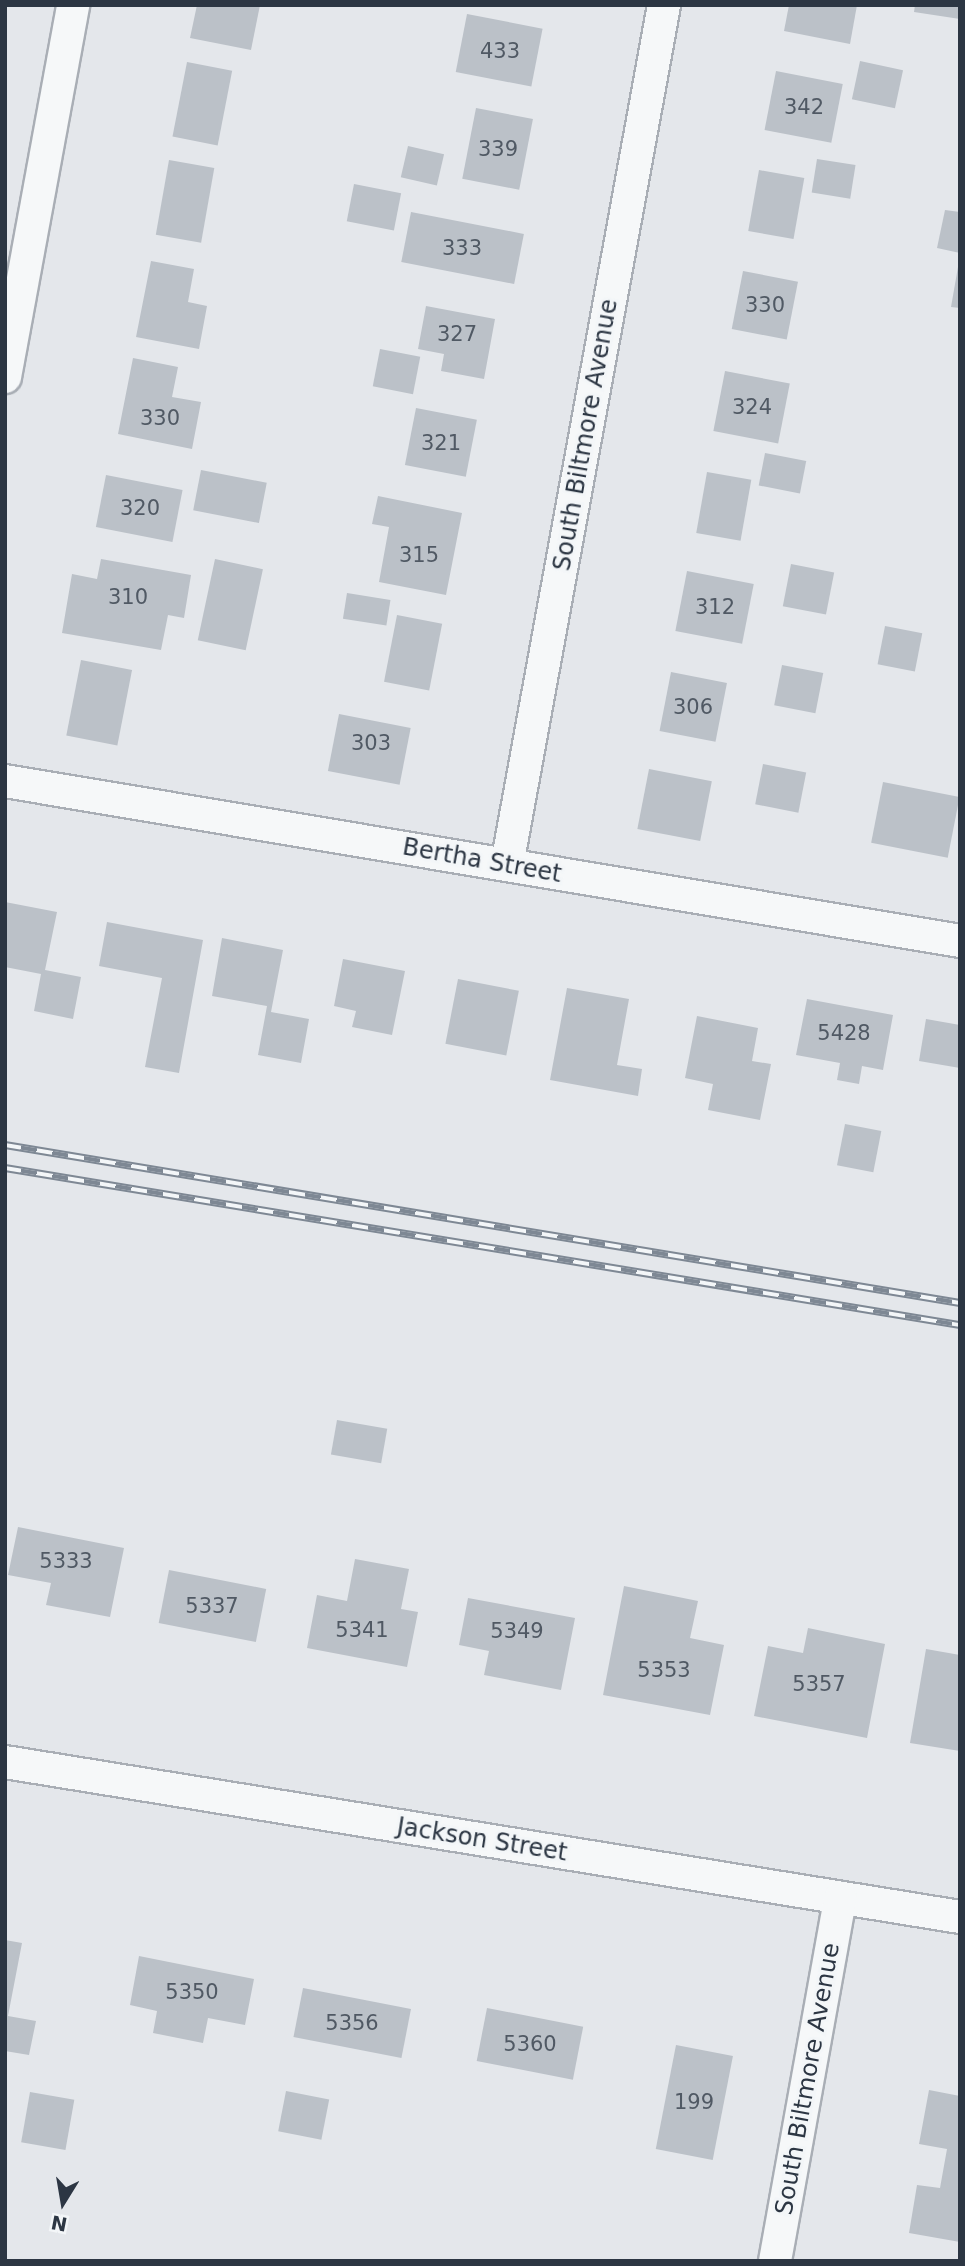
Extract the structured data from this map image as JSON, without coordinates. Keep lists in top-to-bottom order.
{
  "streets": {
    "street": ["South Biltmore Avenue", "Bertha Street", "Jackson Street"]
  },
  "crossings": [
    ["South Biltmore Avenue", "Bertha Street"],
    ["South Biltmore Avenue", "Jackson Street"]
  ],
  "house_numbers": [
    "433",
    "342",
    "339",
    "333",
    "330",
    "327",
    "324",
    "330",
    "321",
    "320",
    "315",
    "310",
    "312",
    "306",
    "303",
    "5428",
    "5333",
    "5337",
    "5341",
    "5349",
    "5353",
    "5357",
    "5350",
    "5356",
    "5360",
    "199"
  ],
  "north": "bottom"
}
